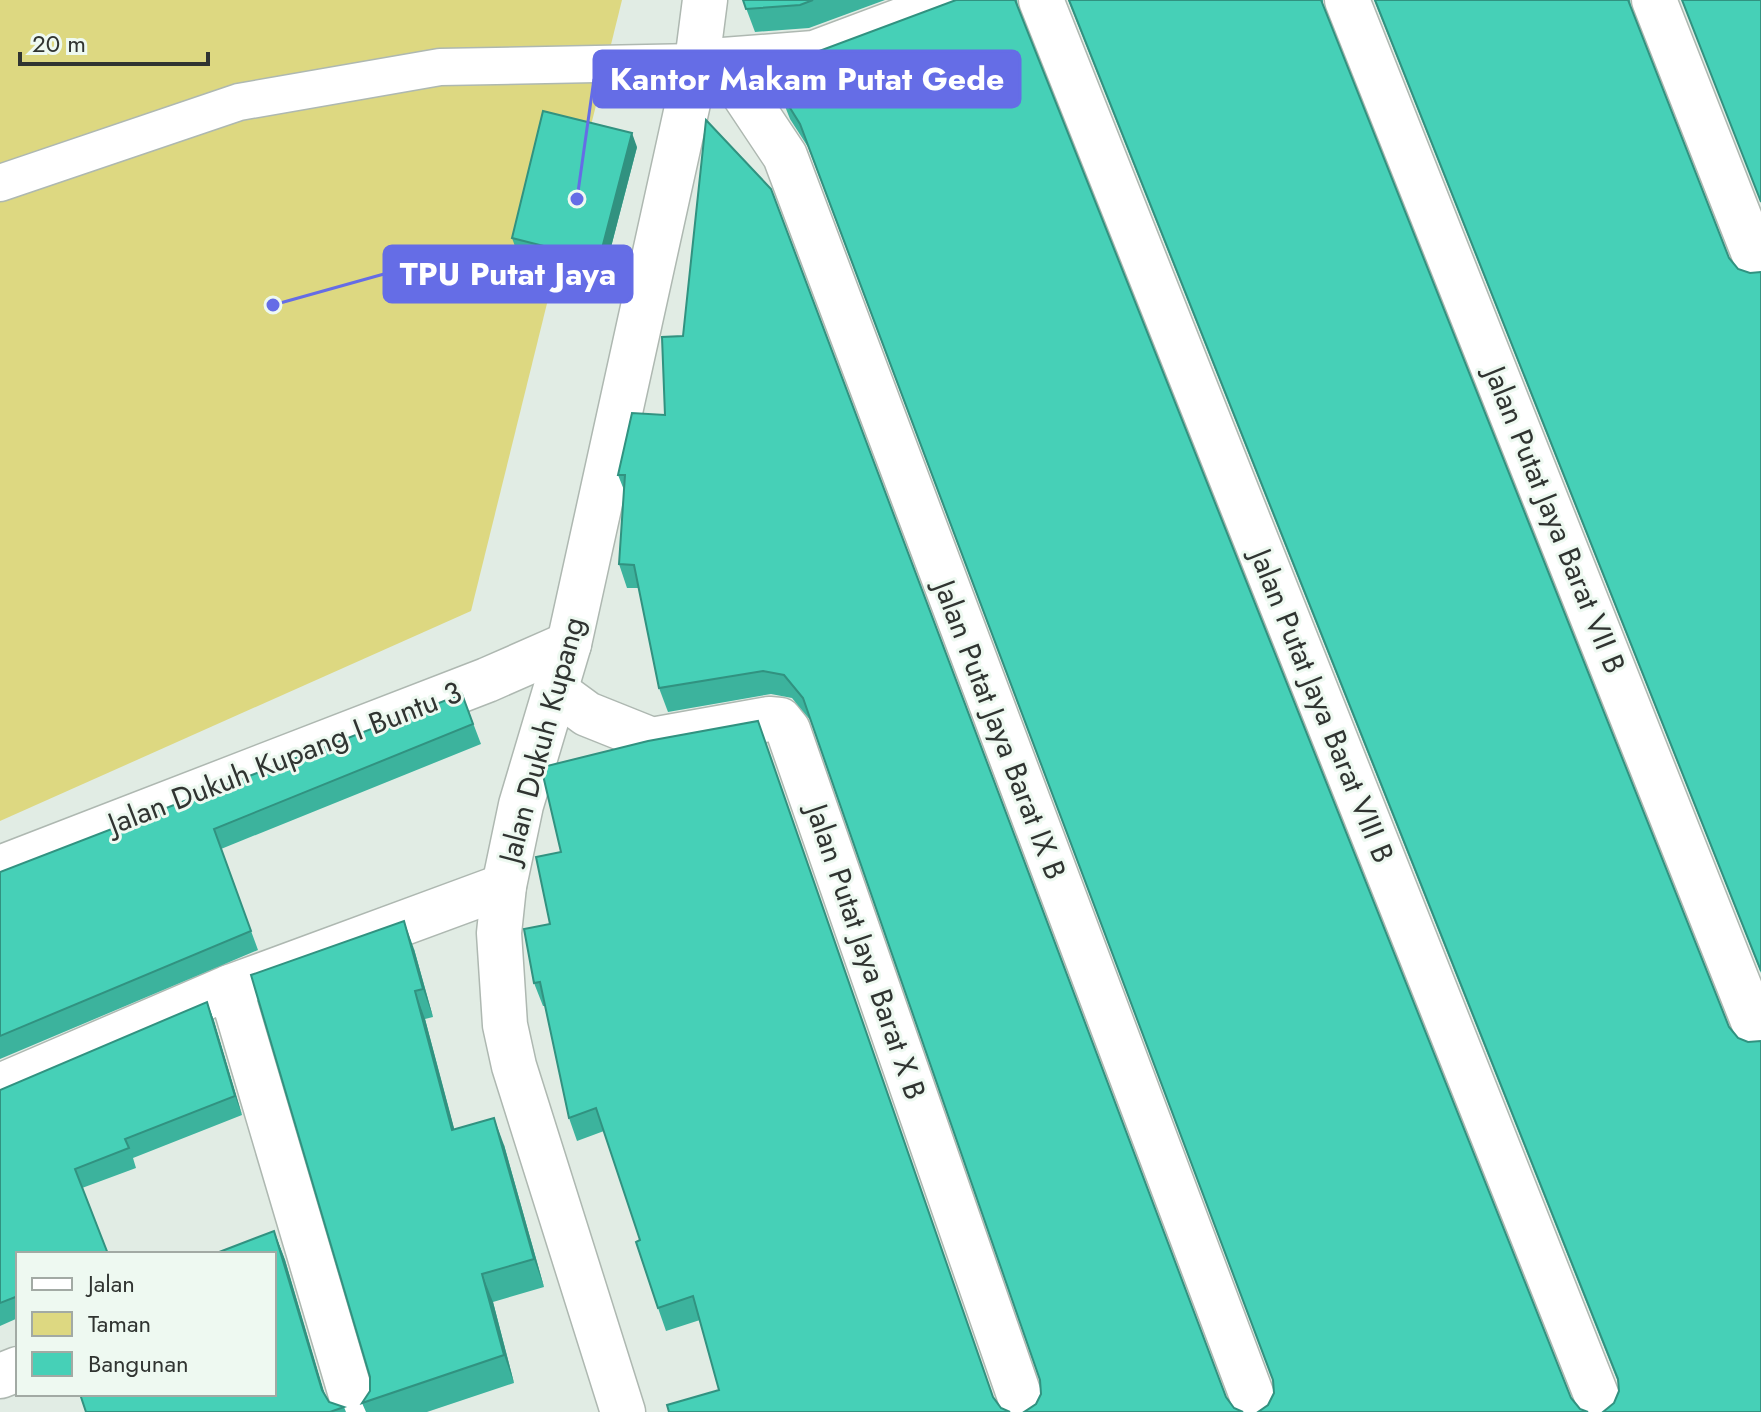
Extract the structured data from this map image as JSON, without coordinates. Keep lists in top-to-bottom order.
{
  "streets": {
    "street": [
      "Jalan Putat Jaya Barat VII B",
      "Jalan Putat Jaya Barat VIII B",
      "Jalan Putat Jaya Barat IX B",
      "Jalan Dukuh Kupang",
      "Jalan Dukuh Kupang I Buntu 3",
      "Jalan Putat Jaya Barat X B"
    ]
  },
  "crossings": [
    ["Jalan Putat Jaya Barat IX B", "Jalan Dukuh Kupang"],
    ["Jalan Dukuh Kupang", "Jalan Dukuh Kupang I Buntu 3"],
    ["Jalan Dukuh Kupang", "Jalan Putat Jaya Barat X B"]
  ],
  "places": ["Kantor Makam Putat Gede", "TPU Putat Jaya"],
  "legend": ["Jalan", "Taman", "Bangunan"],
  "scale_bar": "20 m"
}
